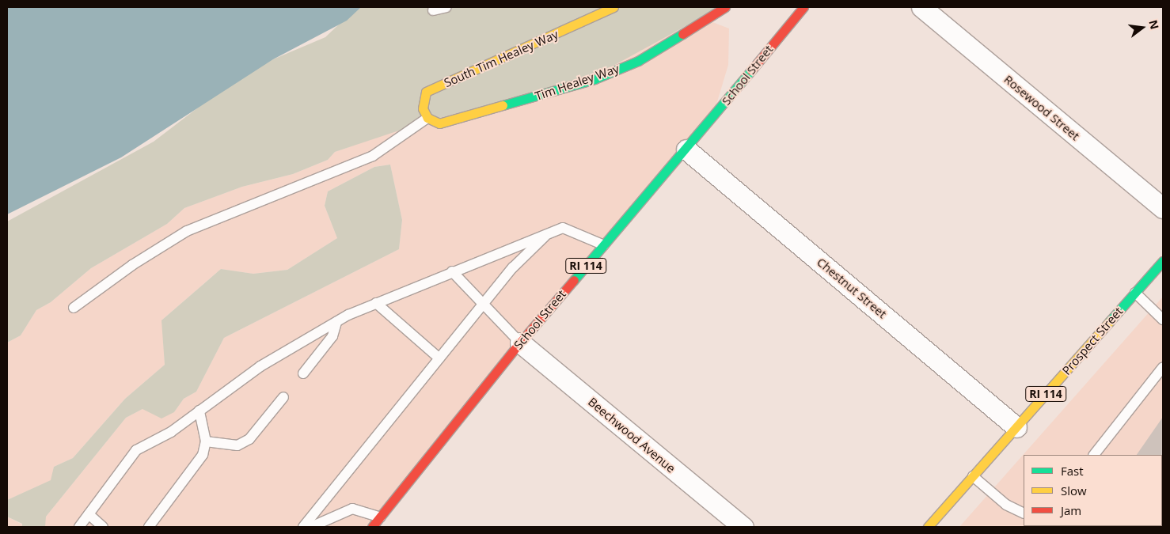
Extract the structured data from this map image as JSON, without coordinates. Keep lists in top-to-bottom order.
{
  "streets": {
    "main road": [
      "South Tim Healey Way",
      "School Street",
      "Tim Healey Way",
      "RI 114",
      "Prospect Street"
    ],
    "street": ["Rosewood Street", "Chestnut Street", "Beechwood Avenue"]
  },
  "crossings": [
    ["South Tim Healey Way", "Tim Healey Way"],
    ["School Street", "Chestnut Street"],
    ["School Street", "Beechwood Avenue"],
    ["Chestnut Street", "Prospect Street"]
  ],
  "legend": ["Fast", "Slow", "Jam"],
  "north": "right"
}
